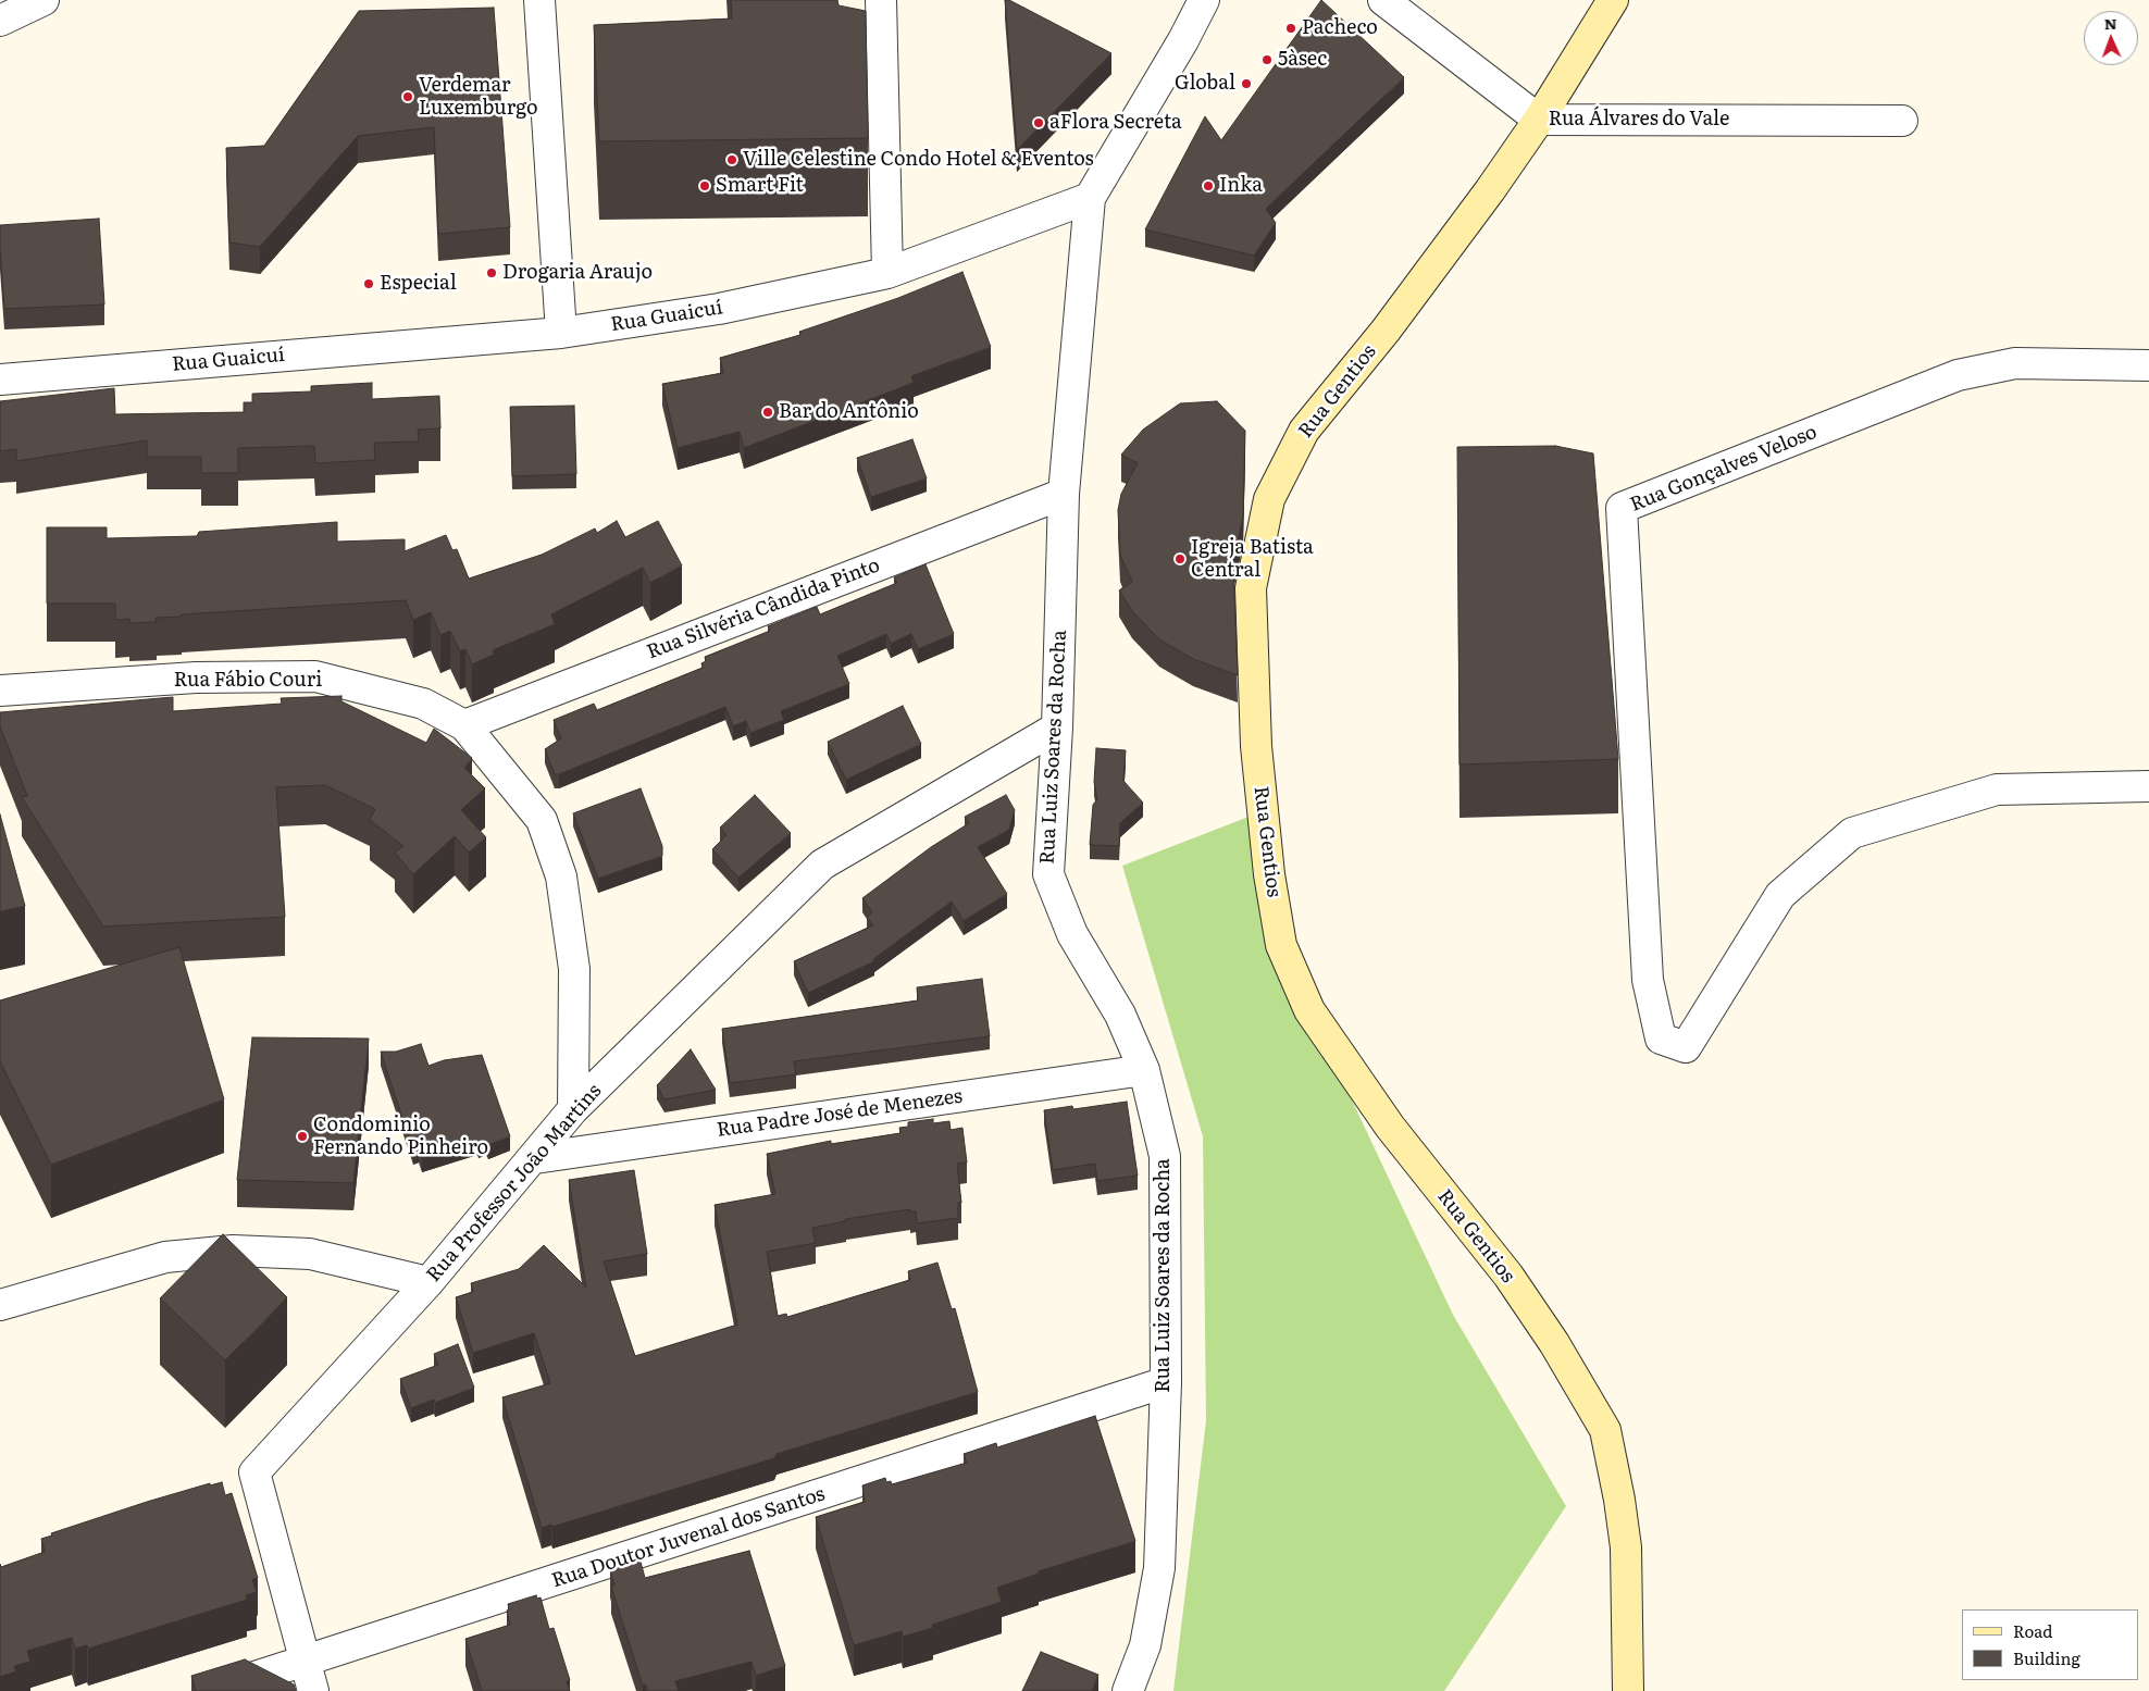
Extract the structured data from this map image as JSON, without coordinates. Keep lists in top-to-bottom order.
{
  "streets": {
    "street": [
      "Rua Álvares do Vale",
      "Rua Guaicuí",
      "Rua Gentios",
      "Rua Gonçalves Veloso",
      "Rua Silvéria Cândida Pinto",
      "Rua Fábio Couri",
      "Rua Luiz Soares da Rocha",
      "Rua Padre José de Menezes",
      "Rua Professor João Martins",
      "Rua Doutor Juvenal dos Santos"
    ]
  },
  "crossings": [
    ["Rua Álvares do Vale", "Rua Gentios"],
    ["Rua Guaicuí", "Rua Luiz Soares da Rocha"],
    ["Rua Silvéria Cândida Pinto", "Rua Fábio Couri"],
    ["Rua Silvéria Cândida Pinto", "Rua Luiz Soares da Rocha"],
    ["Rua Fábio Couri", "Rua Professor João Martins"],
    ["Rua Luiz Soares da Rocha", "Rua Padre José de Menezes"],
    ["Rua Luiz Soares da Rocha", "Rua Professor João Martins"],
    ["Rua Luiz Soares da Rocha", "Rua Doutor Juvenal dos Santos"],
    ["Rua Padre José de Menezes", "Rua Professor João Martins"],
    ["Rua Professor João Martins", "Rua Doutor Juvenal dos Santos"]
  ],
  "places": [
    "Pacheco",
    "5àsec",
    "Global",
    "Verdemar Luxemburgo",
    "aFlora Secreta",
    "Ville Celestine Condo Hotel & Eventos",
    "Smart Fit",
    "Inka",
    "Drogaria Araujo",
    "Especial",
    "Bar do Antônio",
    "Igreja Batista Central",
    "Condominio Fernando Pinheiro"
  ],
  "legend": ["Road", "Building"],
  "north": "top"
}
